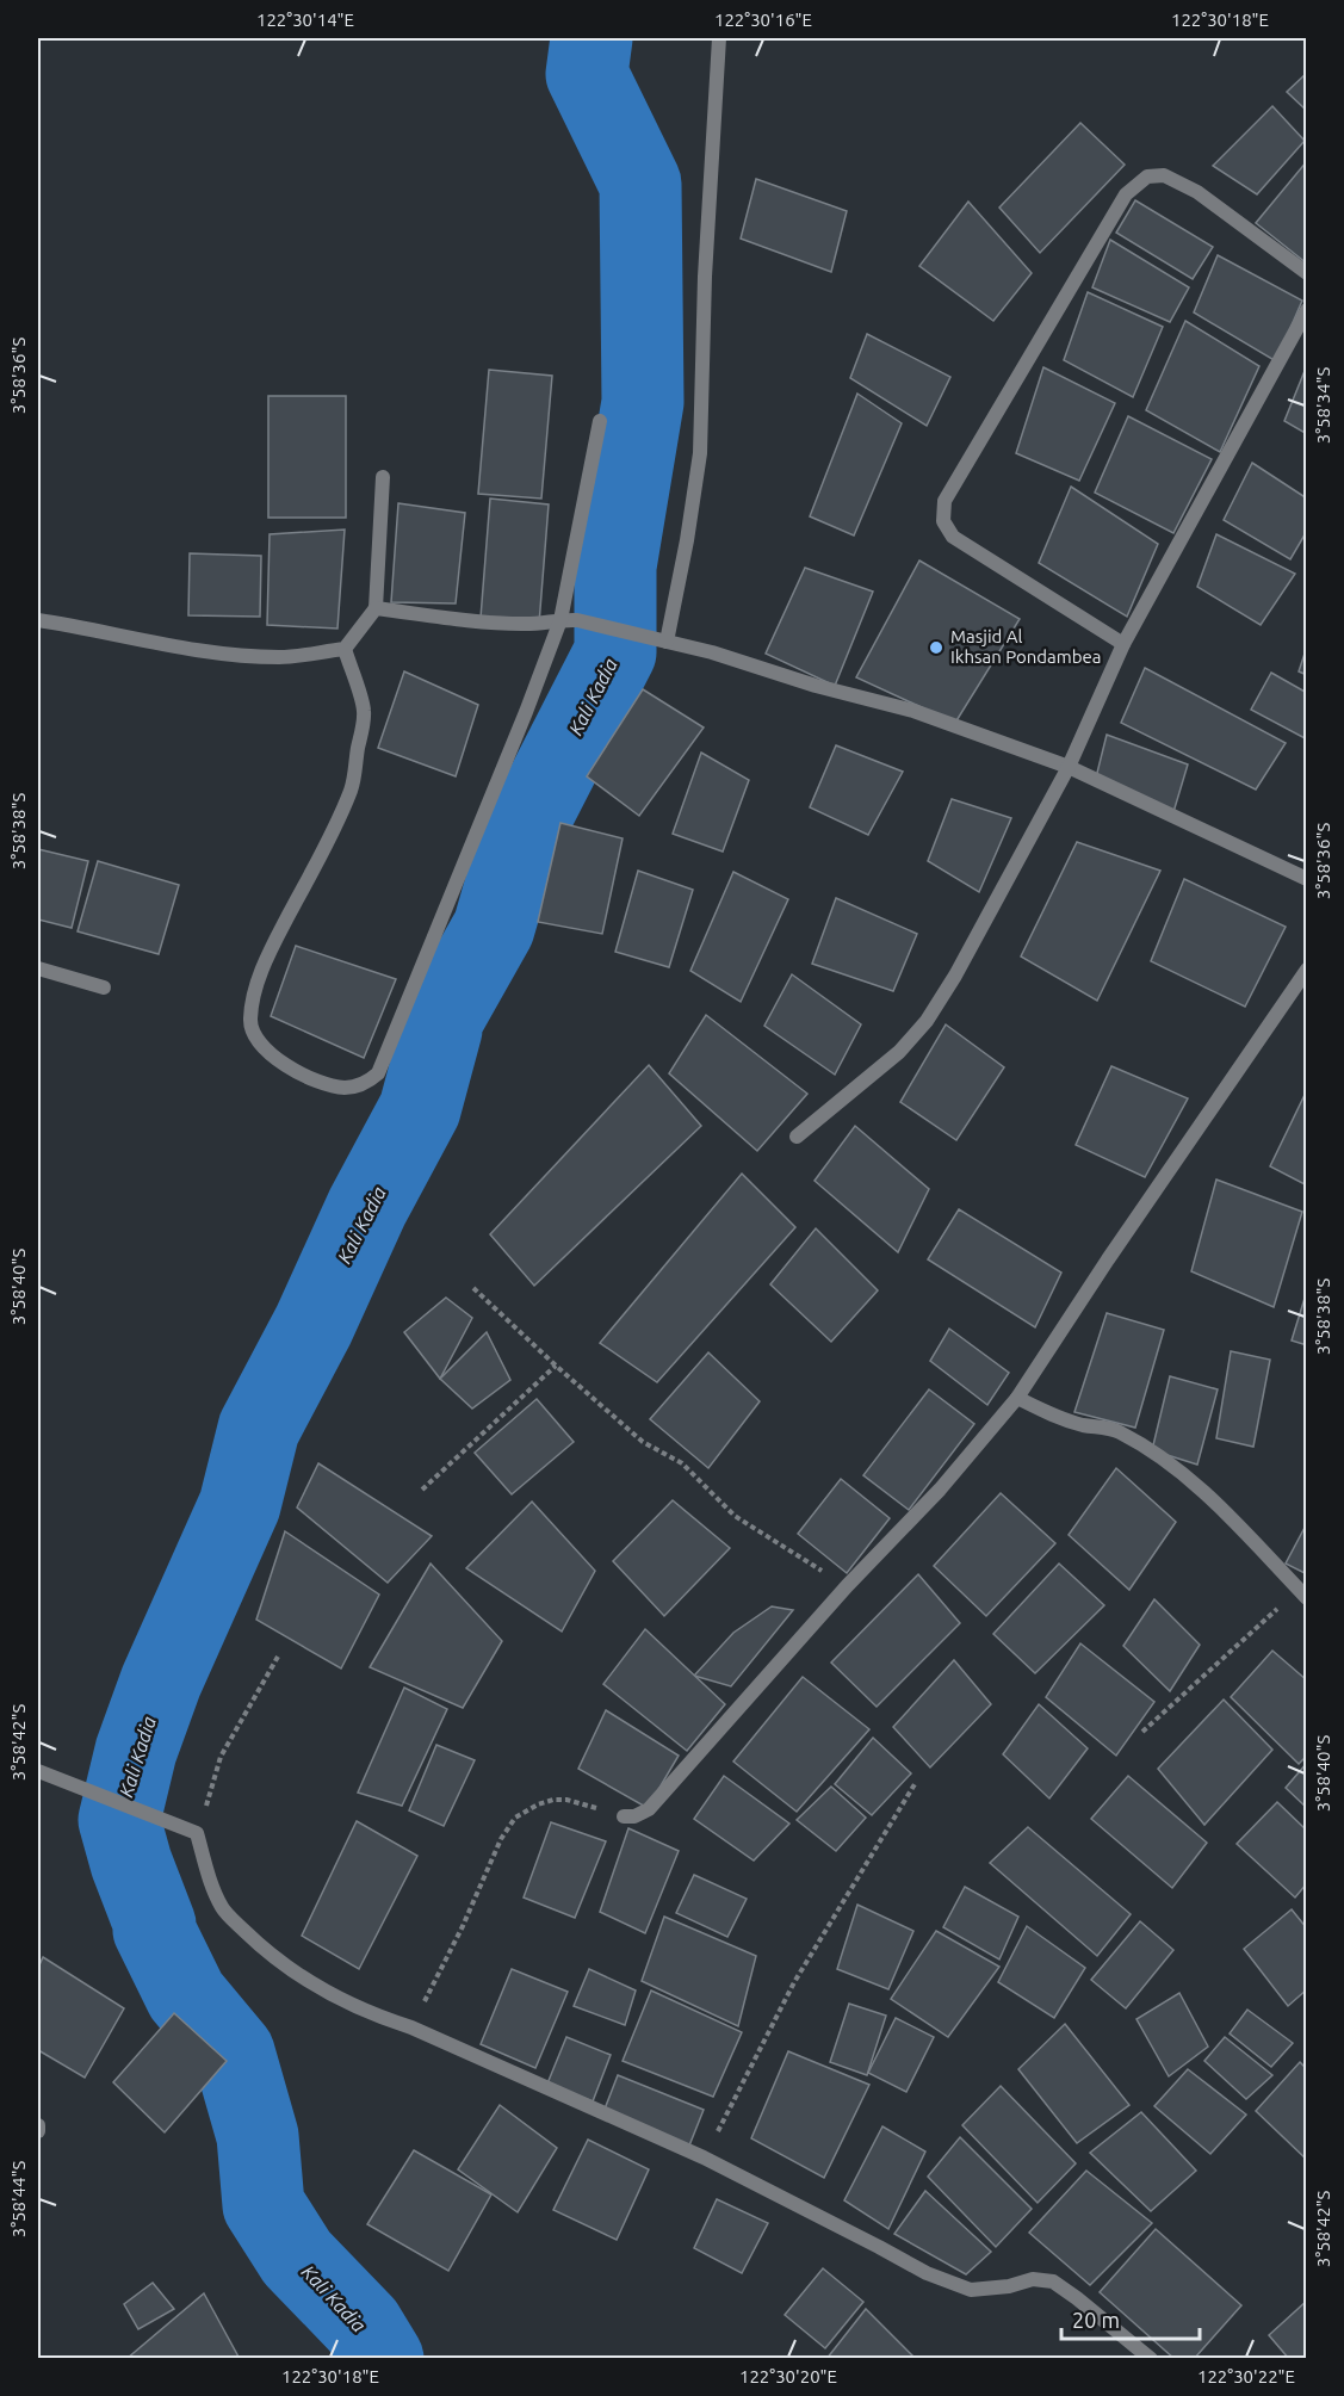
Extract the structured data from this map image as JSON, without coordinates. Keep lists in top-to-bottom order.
{
  "water": ["Kali Kadia"],
  "places": ["Masjid Al Ikhsan Pondambea"],
  "scale_bar": "20 m",
  "coordinates": [
    "122°30'14\"E",
    "122°30'16\"E",
    "122°30'18\"E",
    "3°58'36\"S",
    "3°58'34\"S",
    "3°58'38\"S",
    "3°58'40\"S",
    "3°58'42\"S",
    "3°58'44\"S",
    "122°30'20\"E",
    "122°30'22\"E"
  ]
}
